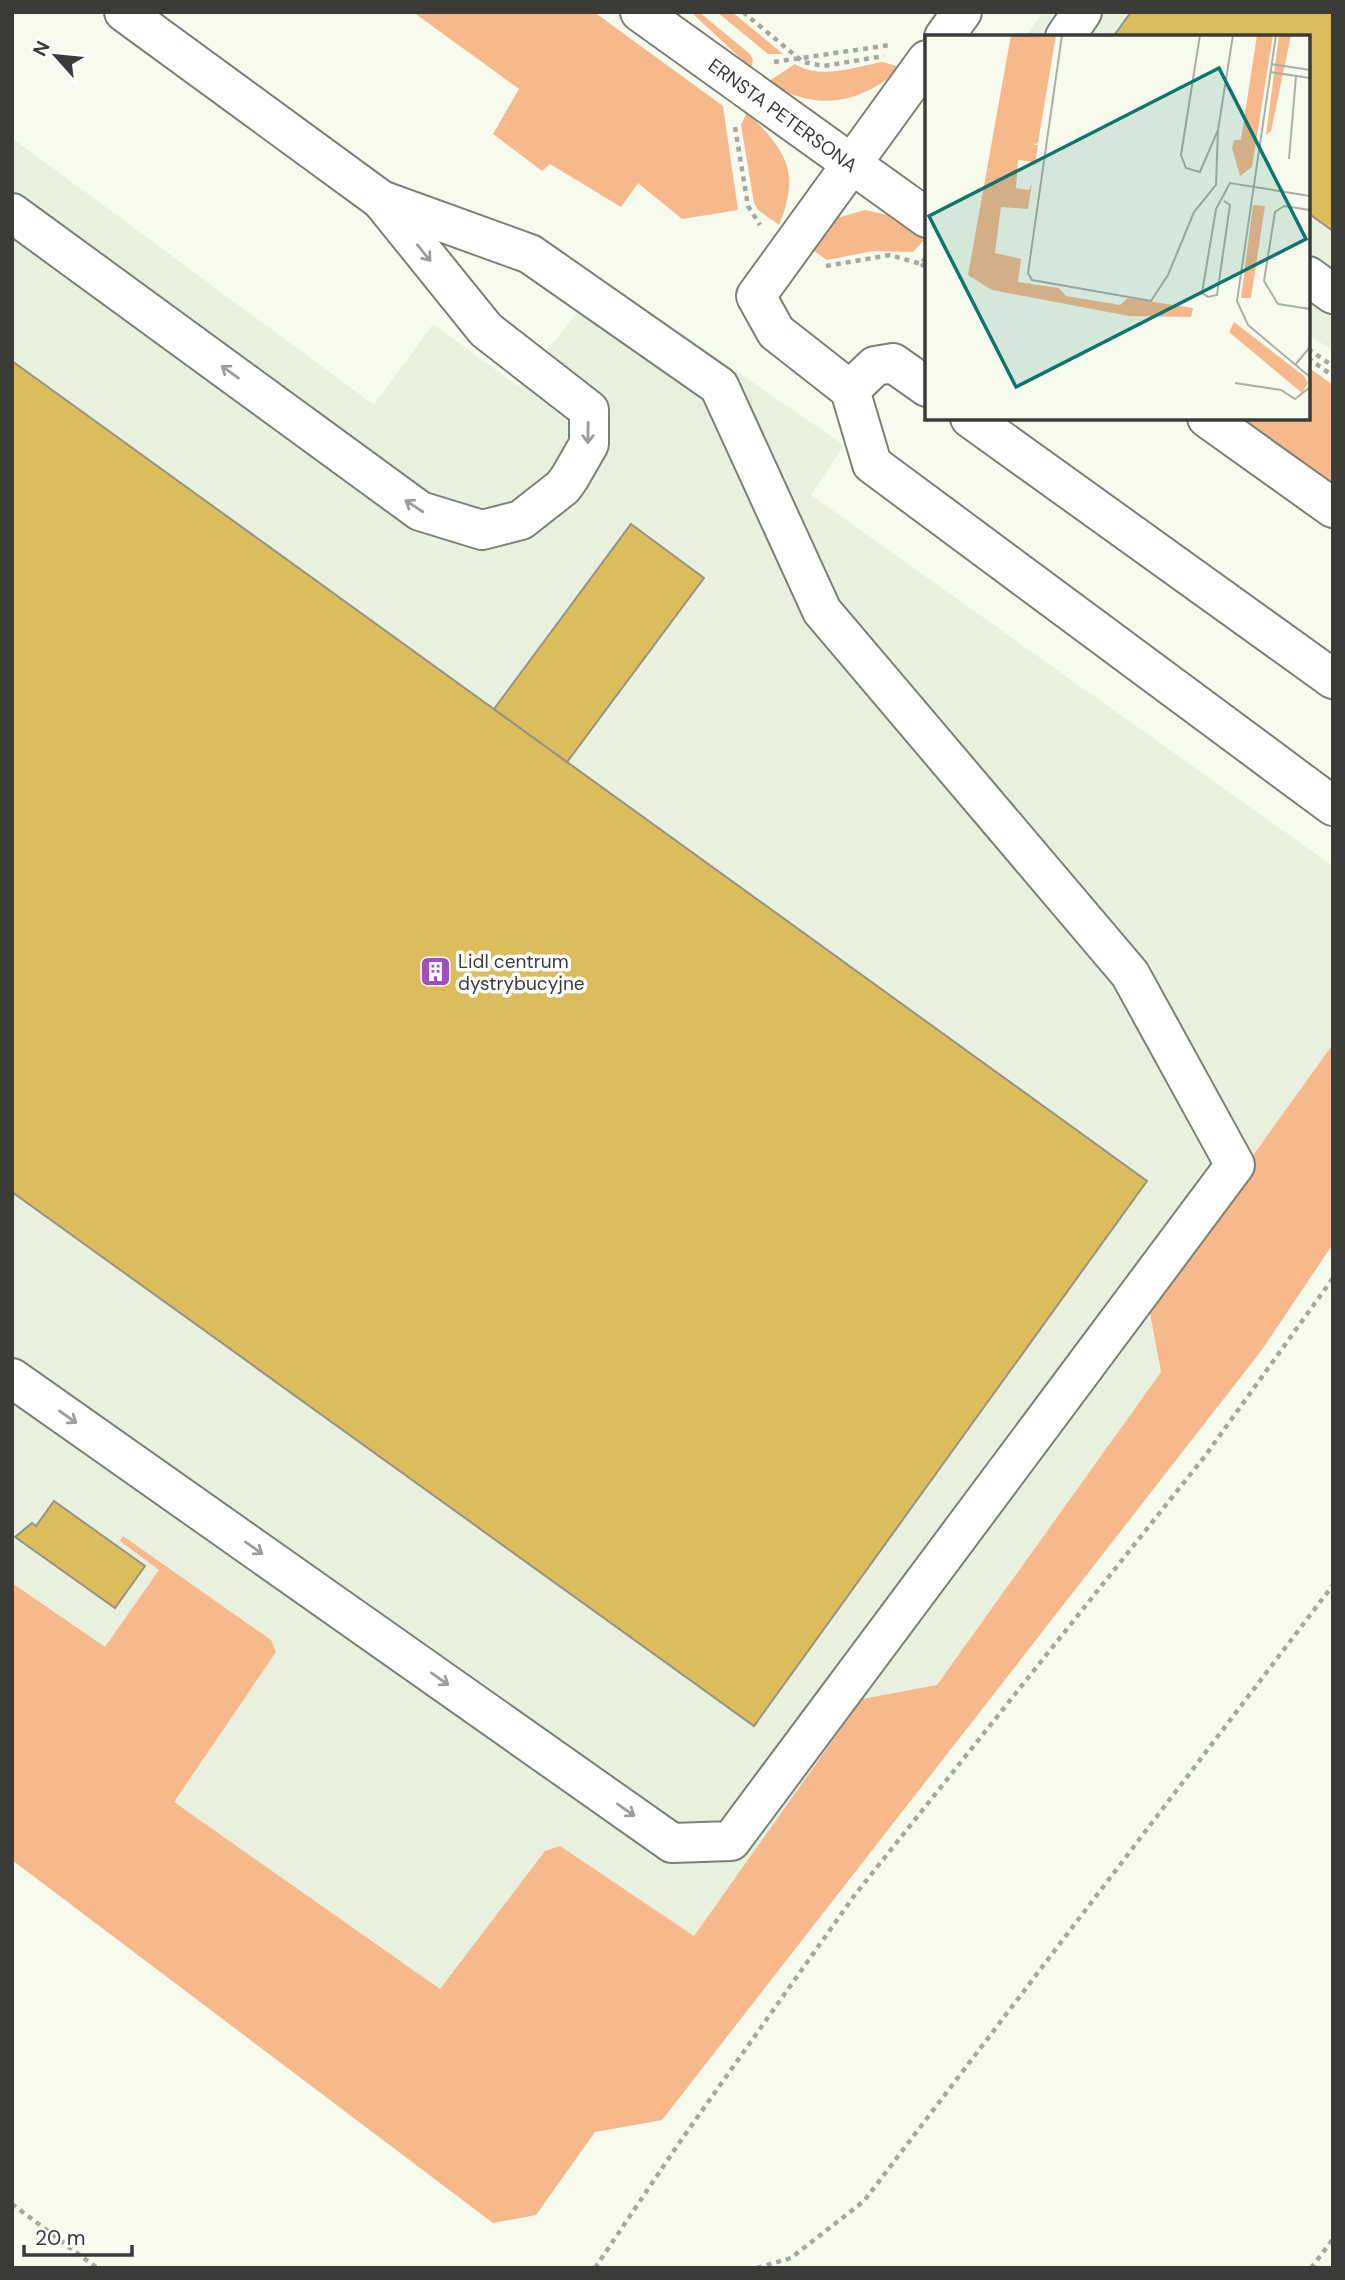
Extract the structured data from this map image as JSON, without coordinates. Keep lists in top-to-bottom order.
{
  "streets": {
    "street": ["ERNSTA PETERSONA"]
  },
  "places": {
    "building": ["Lidl centrum dystrybucyjne"]
  },
  "scale_bar": "20 m",
  "north": "top left"
}
